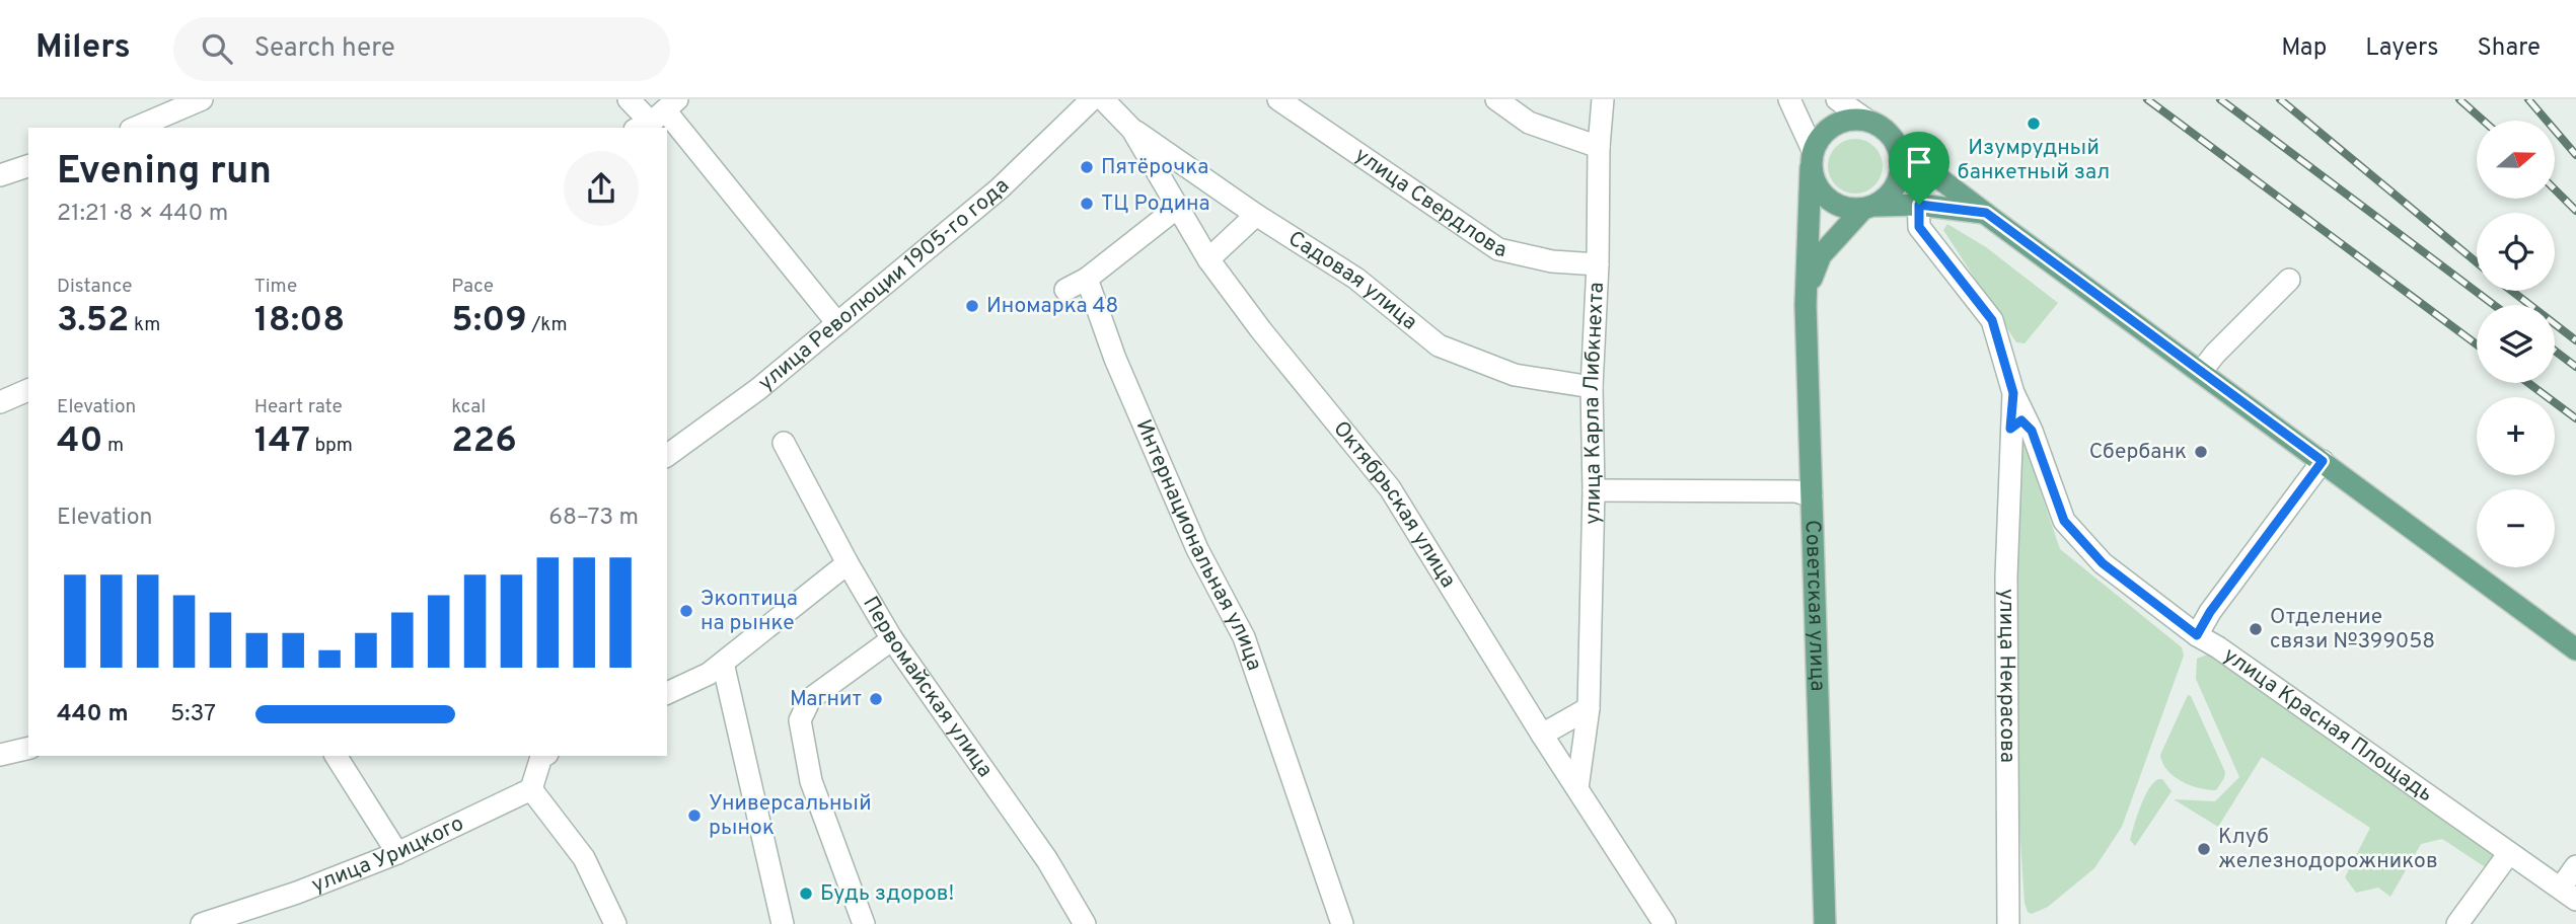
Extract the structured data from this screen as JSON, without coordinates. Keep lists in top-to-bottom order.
{
  "streets": {
    "main road": ["Советская улица"],
    "street": [
      "улица Свердлова",
      "Садовая улица",
      "улица Революции 1905-го года",
      "улица Карла Либкнехта",
      "Октябрьская улица",
      "Интернациональная улица",
      "улица Некрасова",
      "Первомайская улица",
      "улица Красная Площадь",
      "улица Урицкого"
    ]
  },
  "crossings": [
    ["улица Свердлова", "улица Карла Либкнехта"],
    ["Садовая улица", "улица Карла Либкнехта"],
    ["Садовая улица", "Октябрьская улица"],
    ["улица Карла Либкнехта", "Октябрьская улица"],
    ["улица Некрасова", "улица Красная Площадь"]
  ],
  "places": [
    "Изумрудный банкетный зал",
    "Пятёрочка",
    "ТЦ Родина",
    "Иномарка 48",
    "Сбербанк",
    "Экоптица на рынке",
    "Отделение связи №399058",
    "Магнит",
    "Универсальный рынок",
    "Клуб железнодорожников",
    "Будь здоров!"
  ],
  "north": "right",
  "page": {
    "header": "Milers",
    "search": "Search here",
    "nav": ["Map", "Layers", "Share"],
    "map_buttons": ["+", "−"],
    "heading": ["Evening run", "21:21 · 8 × 440 m"],
    "stats": [
      ["Distance", "3.52 km"],
      ["Time", "18:08"],
      ["Pace", "5:09 /km"],
      ["Elevation", "40 m"],
      ["Heart rate", "147 bpm"],
      ["kcal", "226"]
    ],
    "chart": ["Elevation", "68–73 m"],
    "list": [
      {
        "name": "440 m",
        "note": "5:37"
      }
    ]
  }
}
